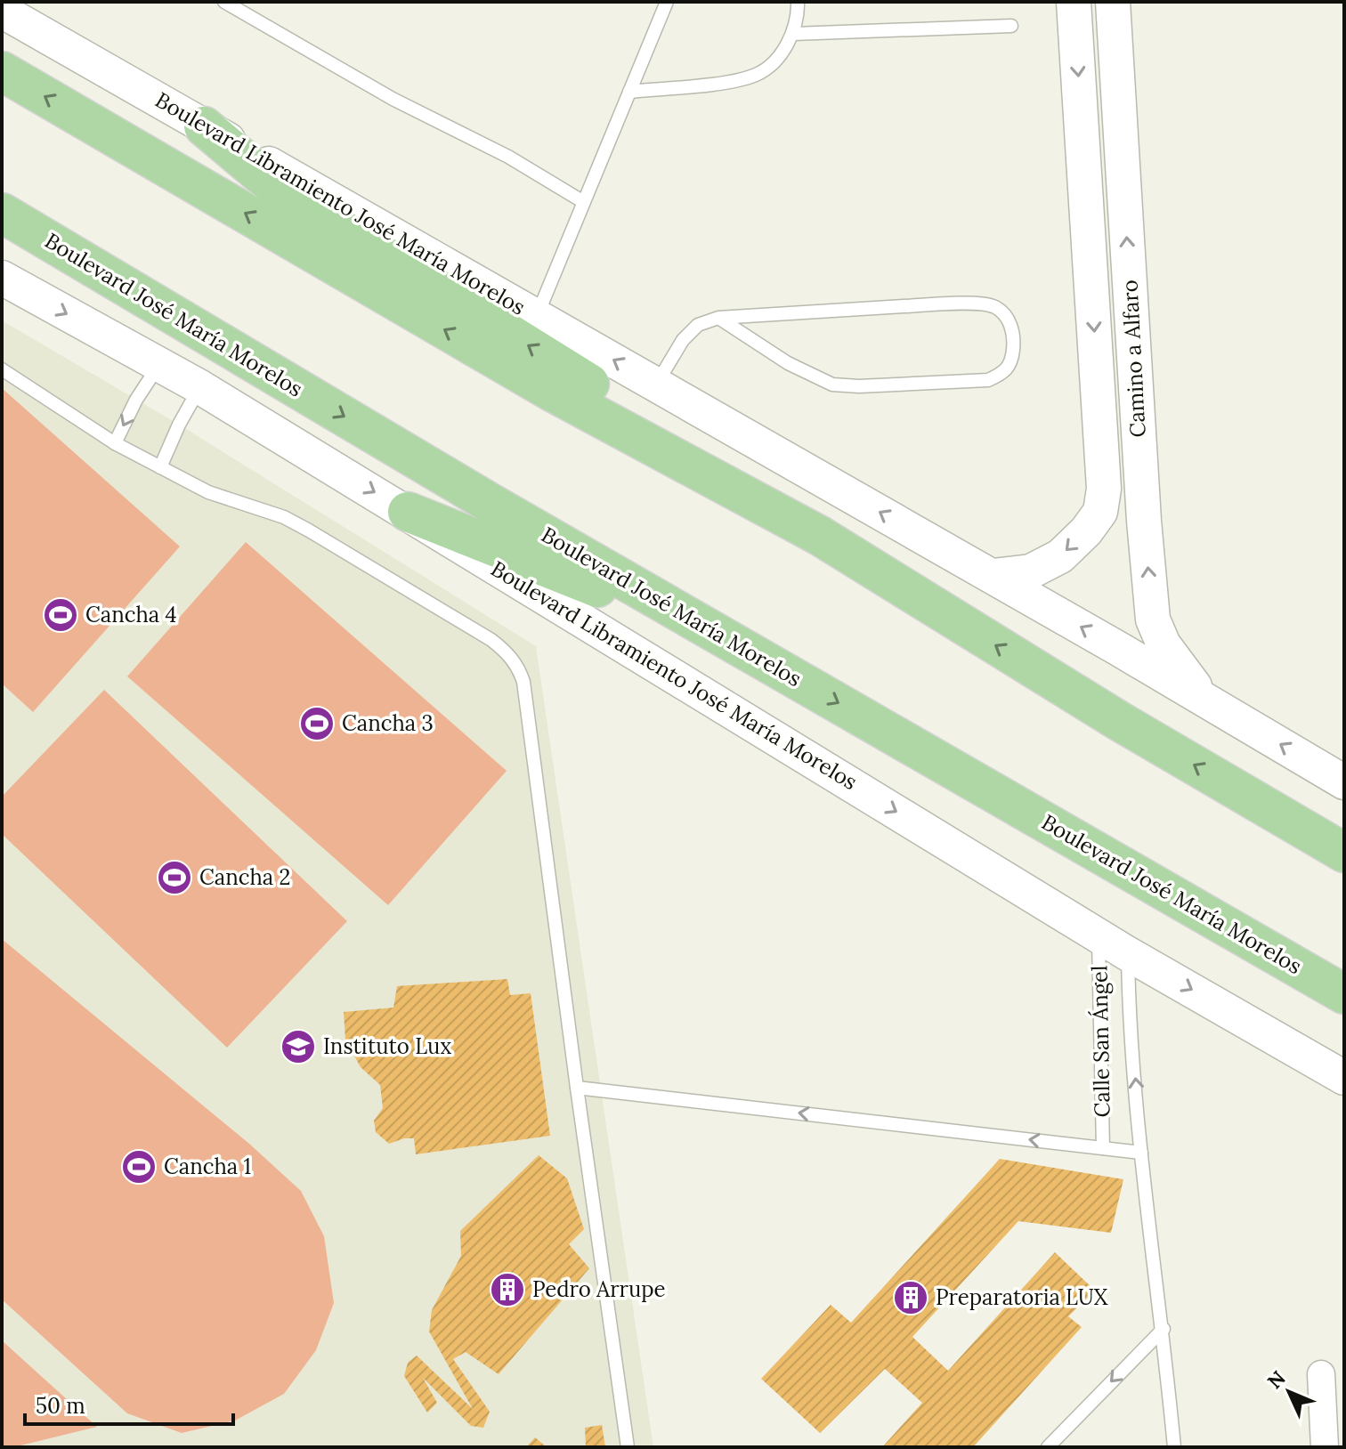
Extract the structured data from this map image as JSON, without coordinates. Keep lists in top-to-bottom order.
{
  "streets": {
    "main road": ["Boulevard José María Morelos"],
    "street": ["Boulevard Libramiento José María Morelos", "Camino a Alfaro"],
    "lane": ["Calle San Ángel"]
  },
  "crossings": [
    ["Boulevard Libramiento José María Morelos", "Camino a Alfaro"],
    ["Boulevard Libramiento José María Morelos", "Calle San Ángel"]
  ],
  "places": {
    "sports": [
      "Cancha 4",
      "Cancha 3",
      "Cancha 2",
      "Cancha 1"
    ],
    "school or university": ["Instituto Lux"],
    "building": ["Pedro Arrupe", "Preparatoria LUX"]
  },
  "scale_bar": "50 m",
  "north": "top left"
}
